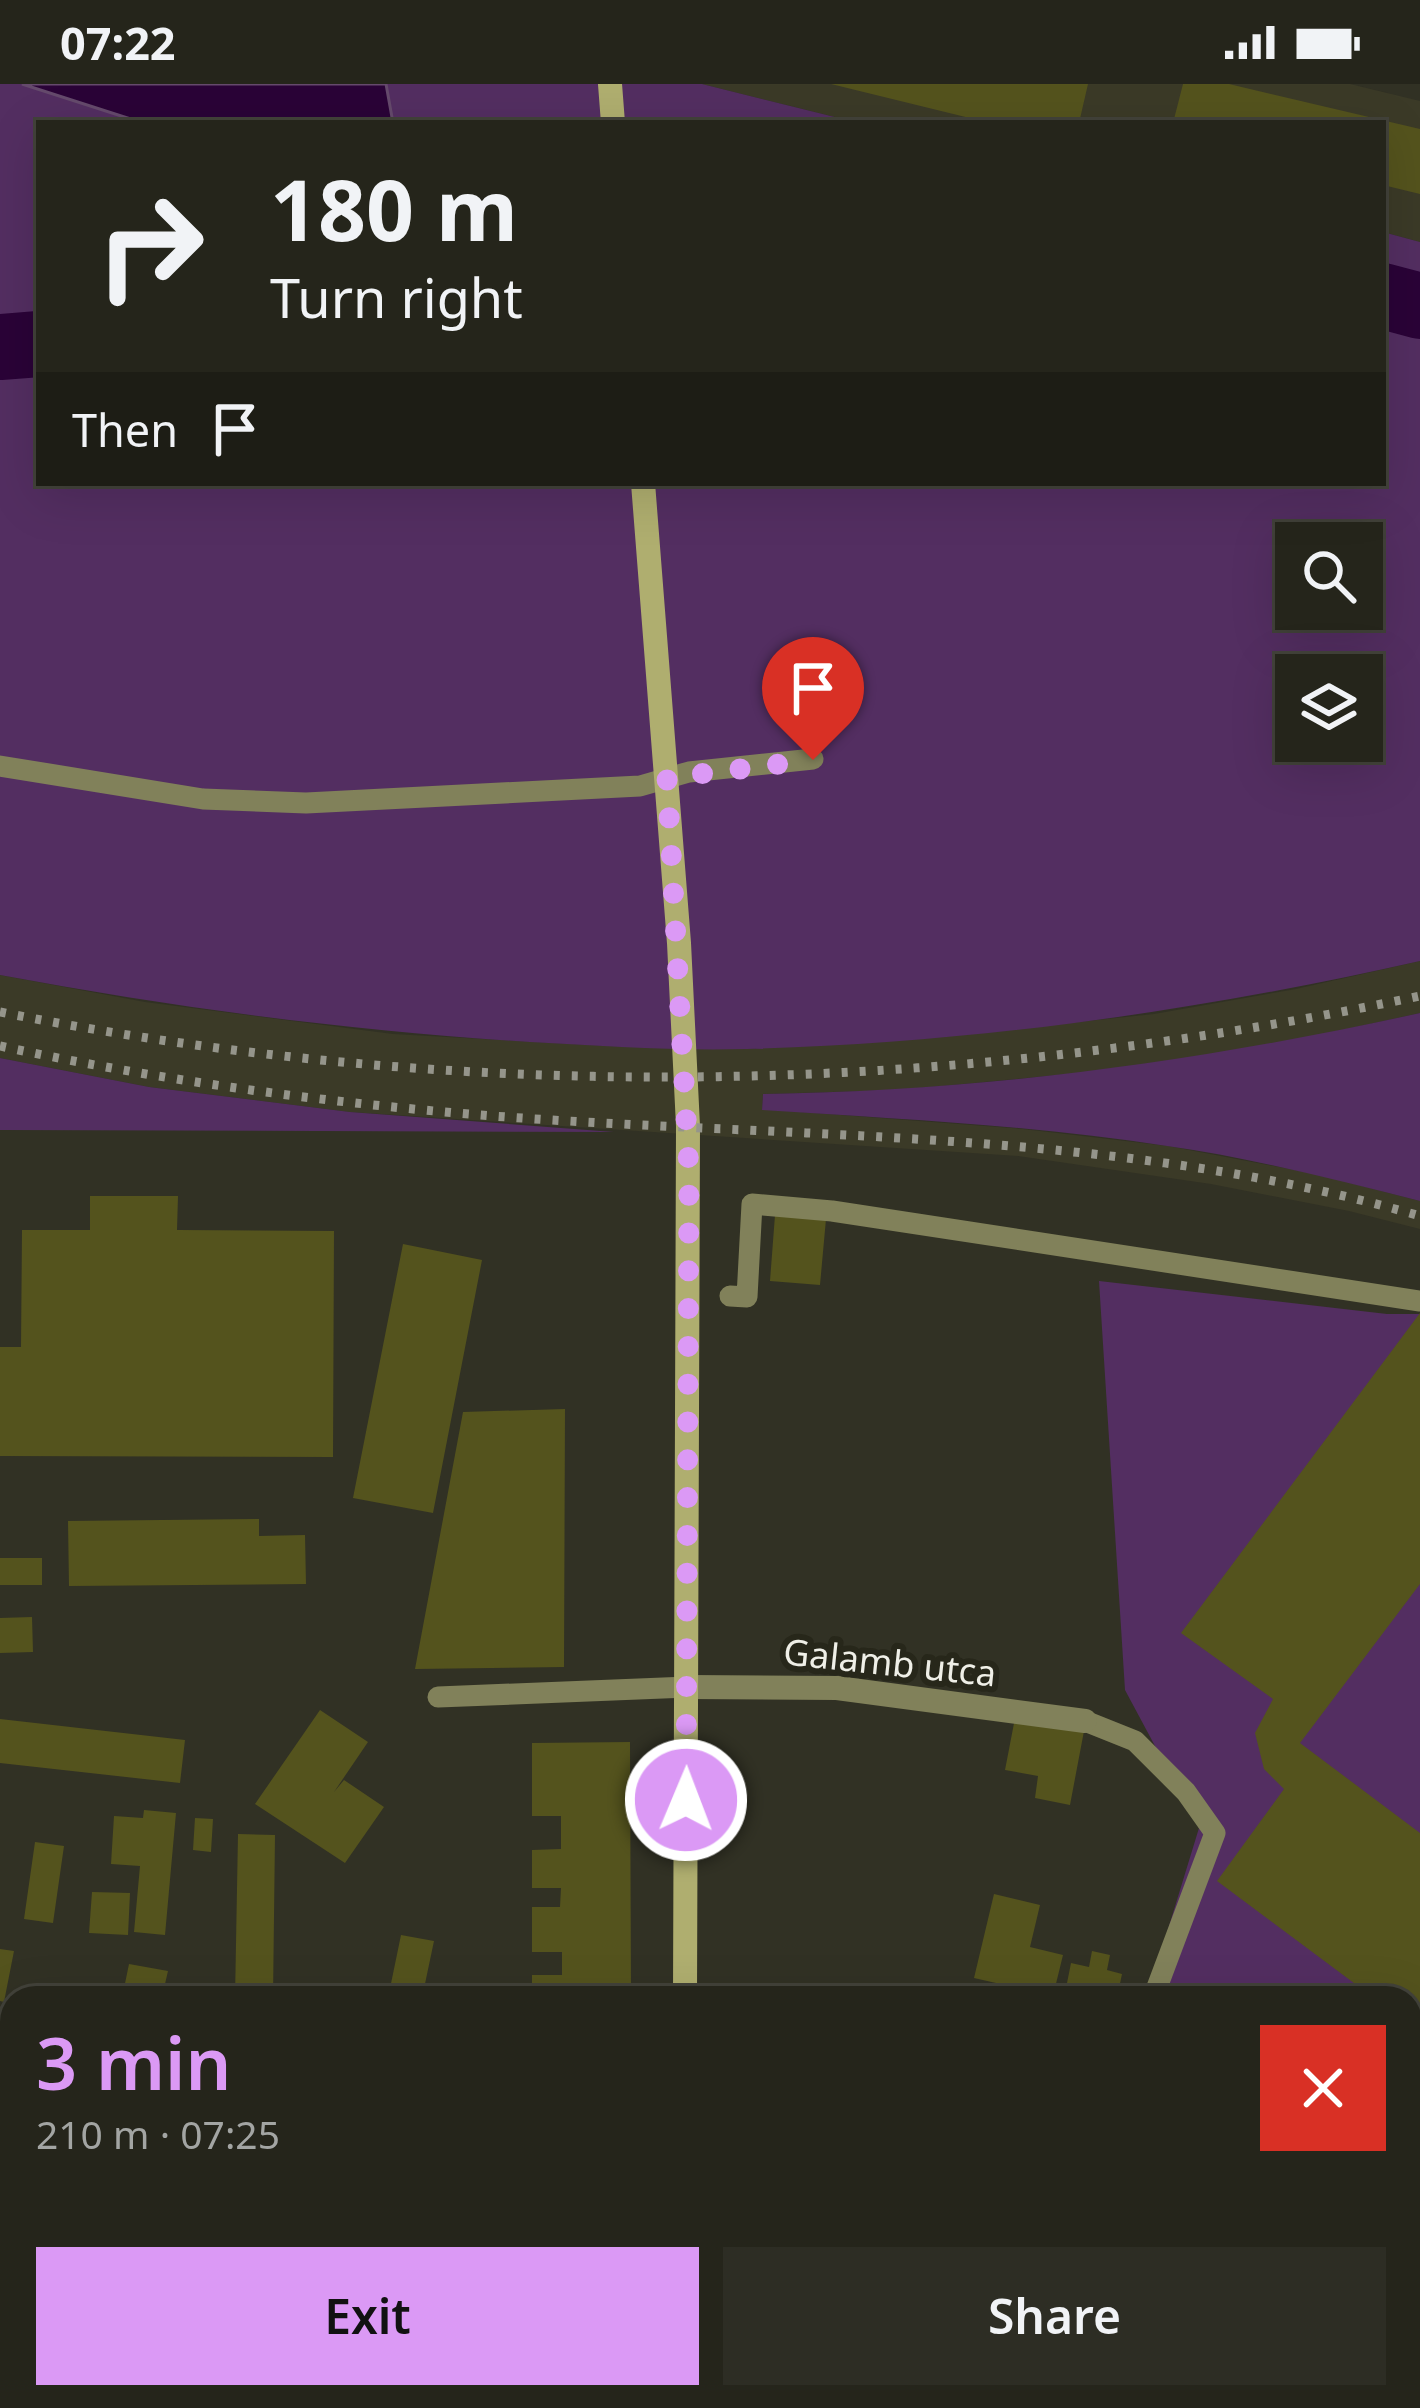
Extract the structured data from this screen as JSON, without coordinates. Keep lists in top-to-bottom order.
{
  "streets": {
    "street": ["Galamb utca"]
  },
  "page": {
    "status": "07:22",
    "turn": ["180 m", "Turn right"],
    "then": "Then",
    "heading": ["3 min", "210 m · 07:25"],
    "buttons": ["Exit", "Share"]
  }
}
